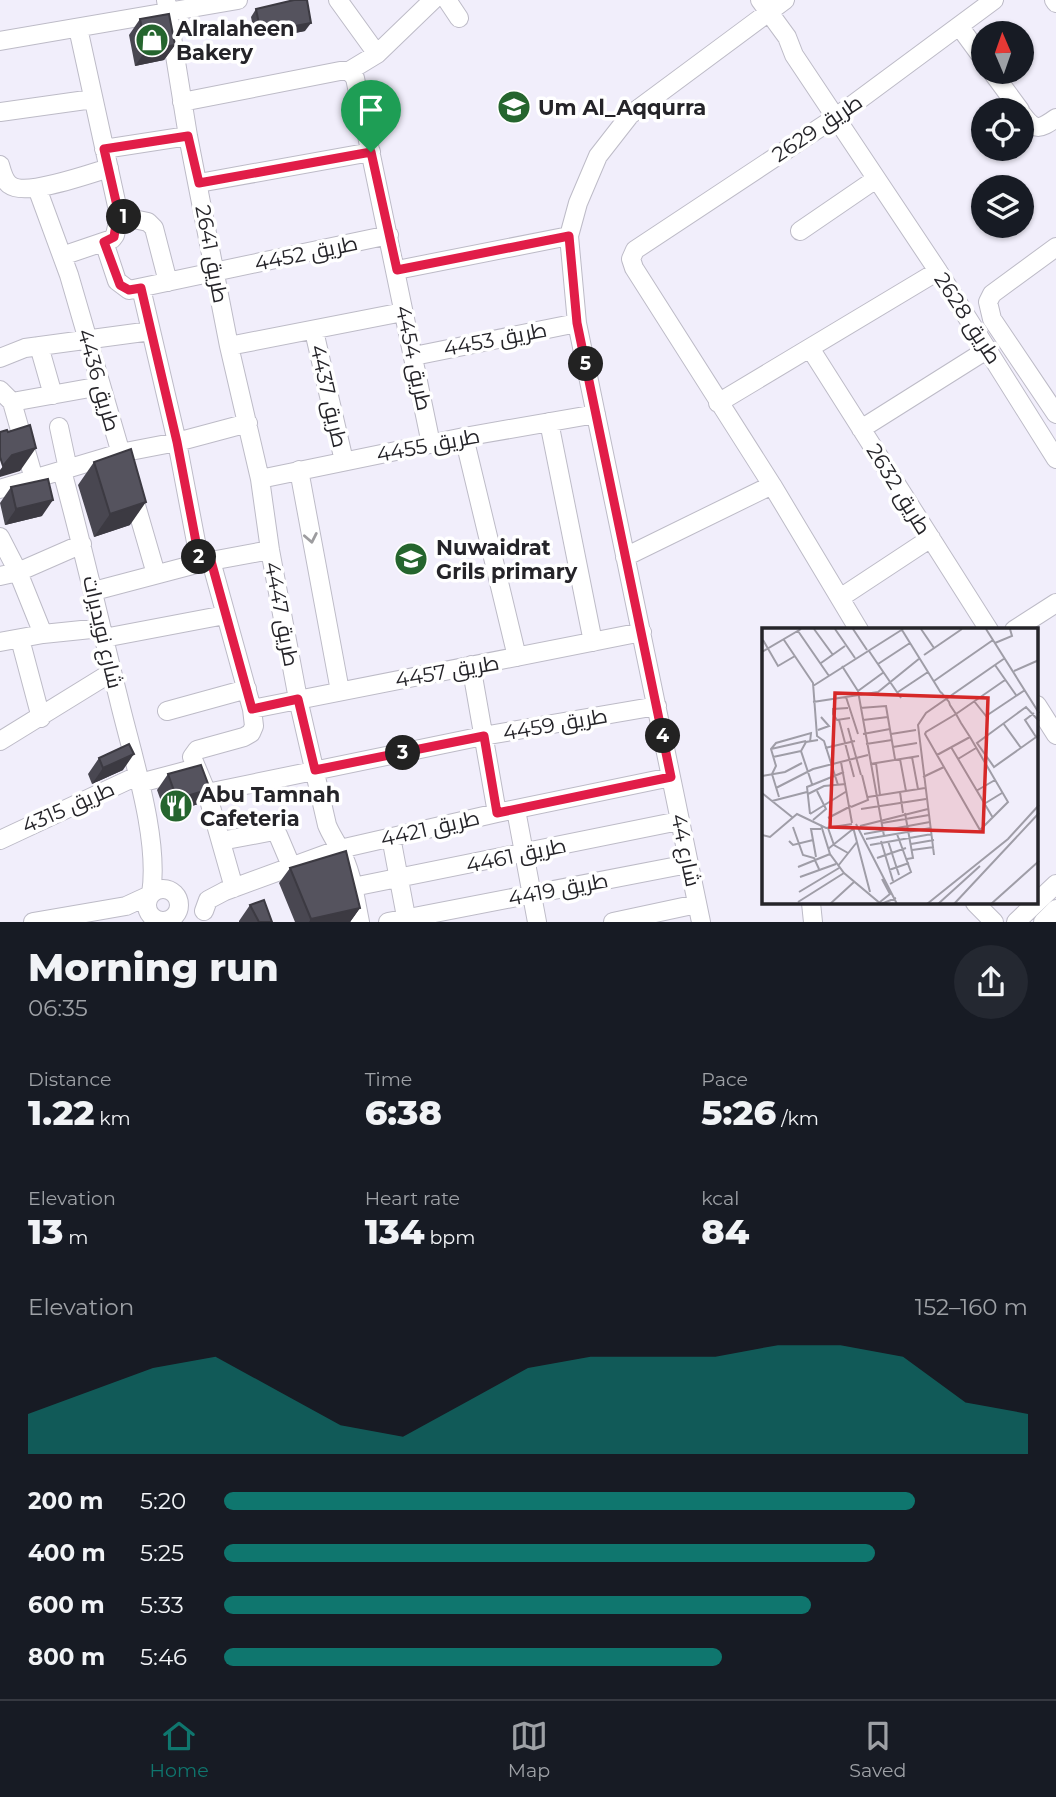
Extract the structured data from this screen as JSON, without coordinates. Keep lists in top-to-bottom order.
{
  "streets": {
    "street": [
      "طريق 2629",
      "طريق 4452",
      "طريق 2641",
      "طريق 2628",
      "طريق 4453",
      "طريق 4454",
      "طريق 4436",
      "طريق 4437",
      "طريق 4455",
      "طريق 2632",
      "طريق 4447",
      "شارع نويديرات",
      "طريق 4457",
      "طريق 4459",
      "طريق 4315",
      "طريق 4421",
      "شارع 44",
      "طريق 4461",
      "طريق 4419"
    ]
  },
  "crossings": [
    ["طريق 2629", "طريق 2628"],
    ["طريق 4452", "طريق 2641"],
    ["طريق 4452", "طريق 4454"],
    ["طريق 2641", "طريق 4447"],
    ["طريق 2628", "شارع 44"],
    ["طريق 4453", "طريق 4454"],
    ["طريق 4453", "شارع 44"],
    ["طريق 4454", "طريق 4455"],
    ["طريق 4437", "طريق 4455"],
    ["طريق 4455", "طريق 4447"],
    ["طريق 4455", "شارع 44"],
    ["طريق 4447", "طريق 4457"],
    ["طريق 4447", "طريق 4459"],
    ["طريق 4447", "طريق 4421"],
    ["طريق 4447", "طريق 4461"],
    ["شارع نويديرات", "طريق 4315"],
    ["طريق 4457", "شارع 44"],
    ["طريق 4459", "شارع 44"],
    ["طريق 4421", "شارع 44"],
    ["شارع 44", "طريق 4461"],
    ["شارع 44", "طريق 4419"]
  ],
  "places": {
    "shop": ["Alralaheen Bakery"],
    "school or university": ["Um Al_Aqqurra", "Nuwaidrat Grils primary"],
    "restaurant": ["Abu Tamnah Cafeteria"]
  },
  "north": "top",
  "page": {
    "pins": [
      "1",
      "5",
      "2",
      "4",
      "3"
    ],
    "heading": ["Morning run", "06:35"],
    "stats": [
      ["Distance", "1.22 km"],
      ["Time", "6:38"],
      ["Pace", "5:26 /km"],
      ["Elevation", "13 m"],
      ["Heart rate", "134 bpm"],
      ["kcal", "84"]
    ],
    "chart": ["Elevation", "152–160 m"],
    "list": [
      {
        "name": "200 m",
        "note": "5:20"
      },
      {
        "name": "400 m",
        "note": "5:25"
      },
      {
        "name": "600 m",
        "note": "5:33"
      },
      {
        "name": "800 m",
        "note": "5:46"
      }
    ],
    "tabs": ["Home", "Map", "Saved"]
  }
}
